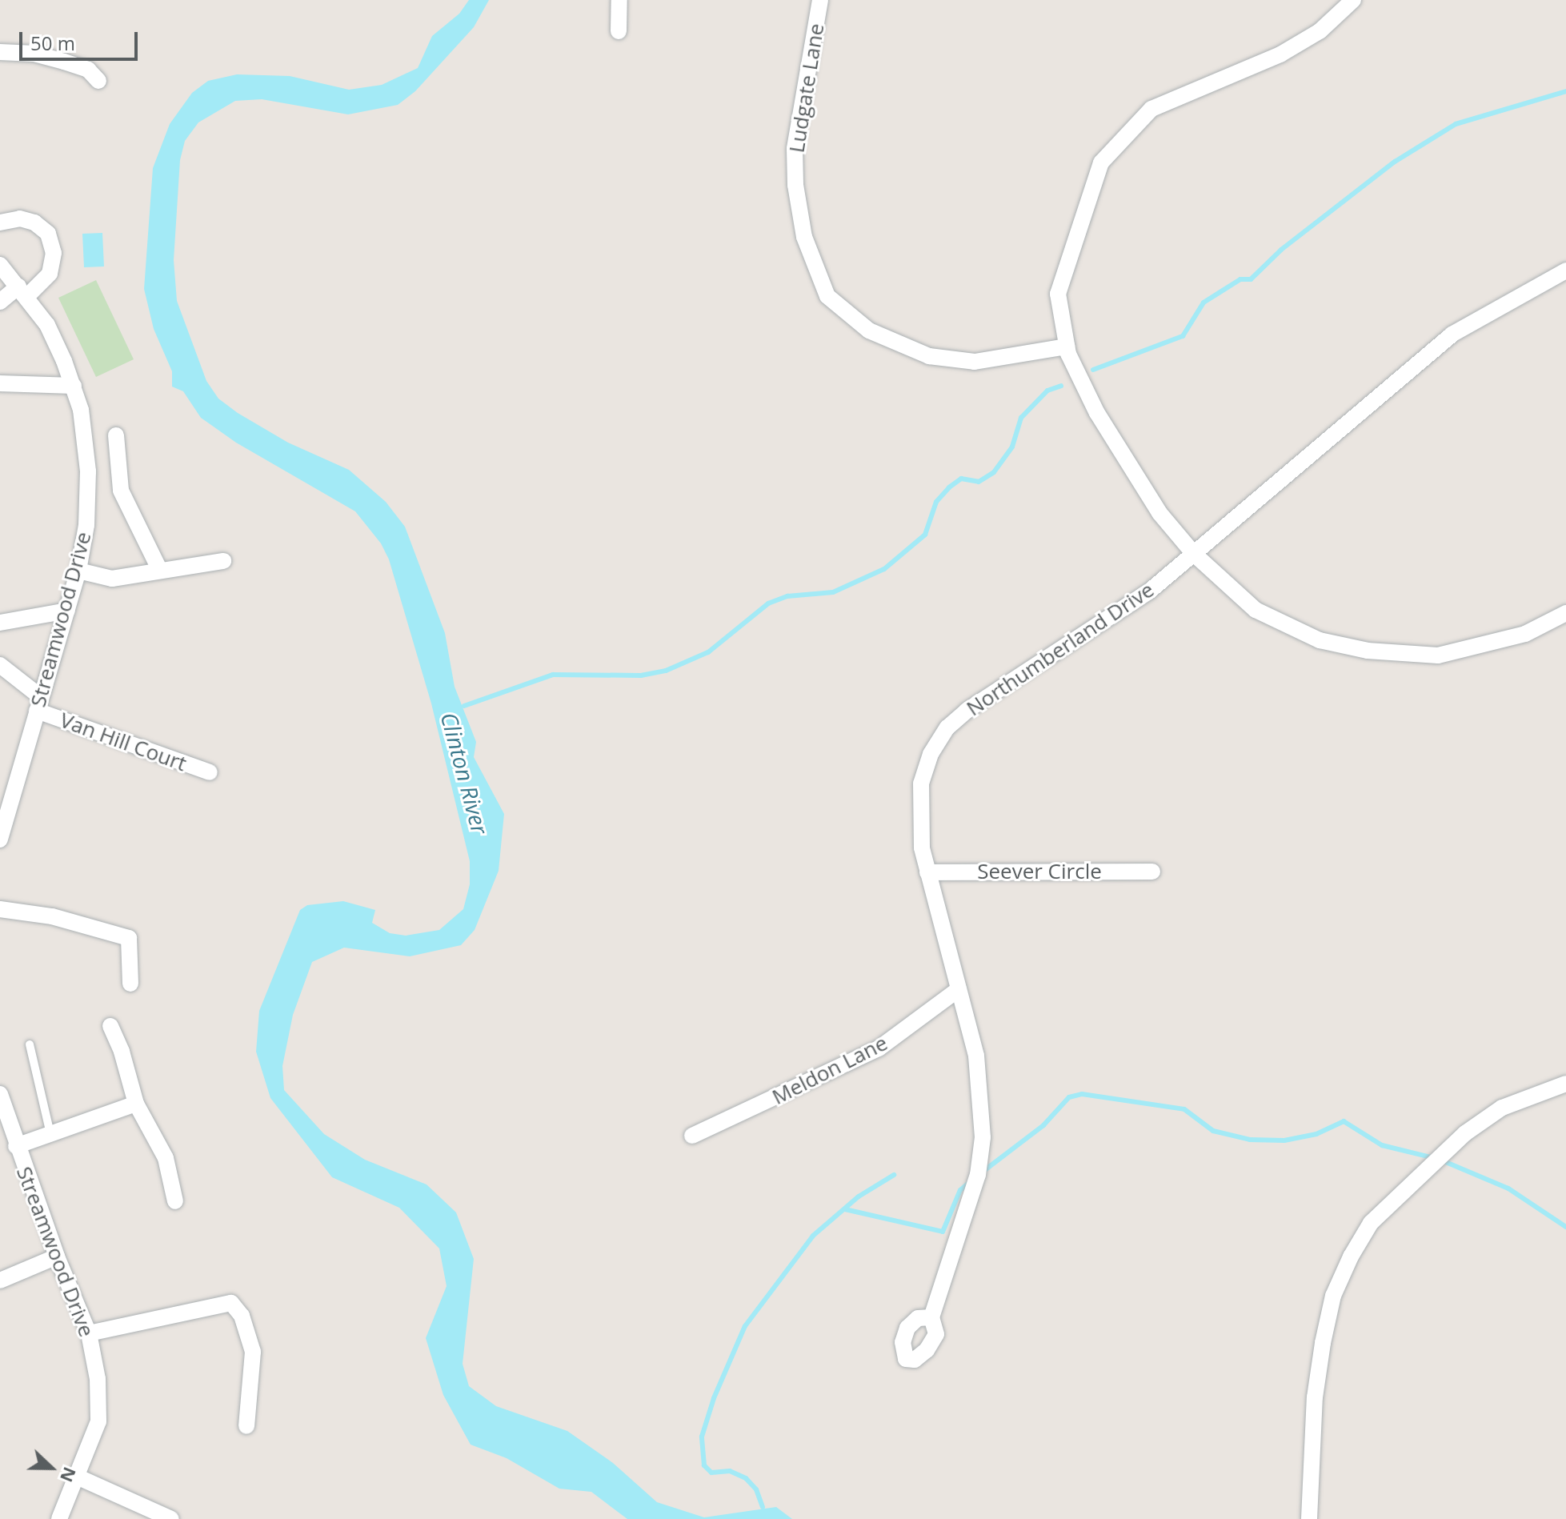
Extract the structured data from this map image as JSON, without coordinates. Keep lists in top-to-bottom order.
{
  "streets": {
    "street": [
      "Ludgate Lane",
      "Streamwood Drive",
      "Northumberland Drive",
      "Van Hill Court",
      "Seever Circle",
      "Meldon Lane"
    ]
  },
  "crossings": [
    ["Streamwood Drive", "Van Hill Court"],
    ["Northumberland Drive", "Seever Circle"],
    ["Northumberland Drive", "Meldon Lane"]
  ],
  "water": ["Clinton River"],
  "scale_bar": "50 m",
  "north": "right"
}
